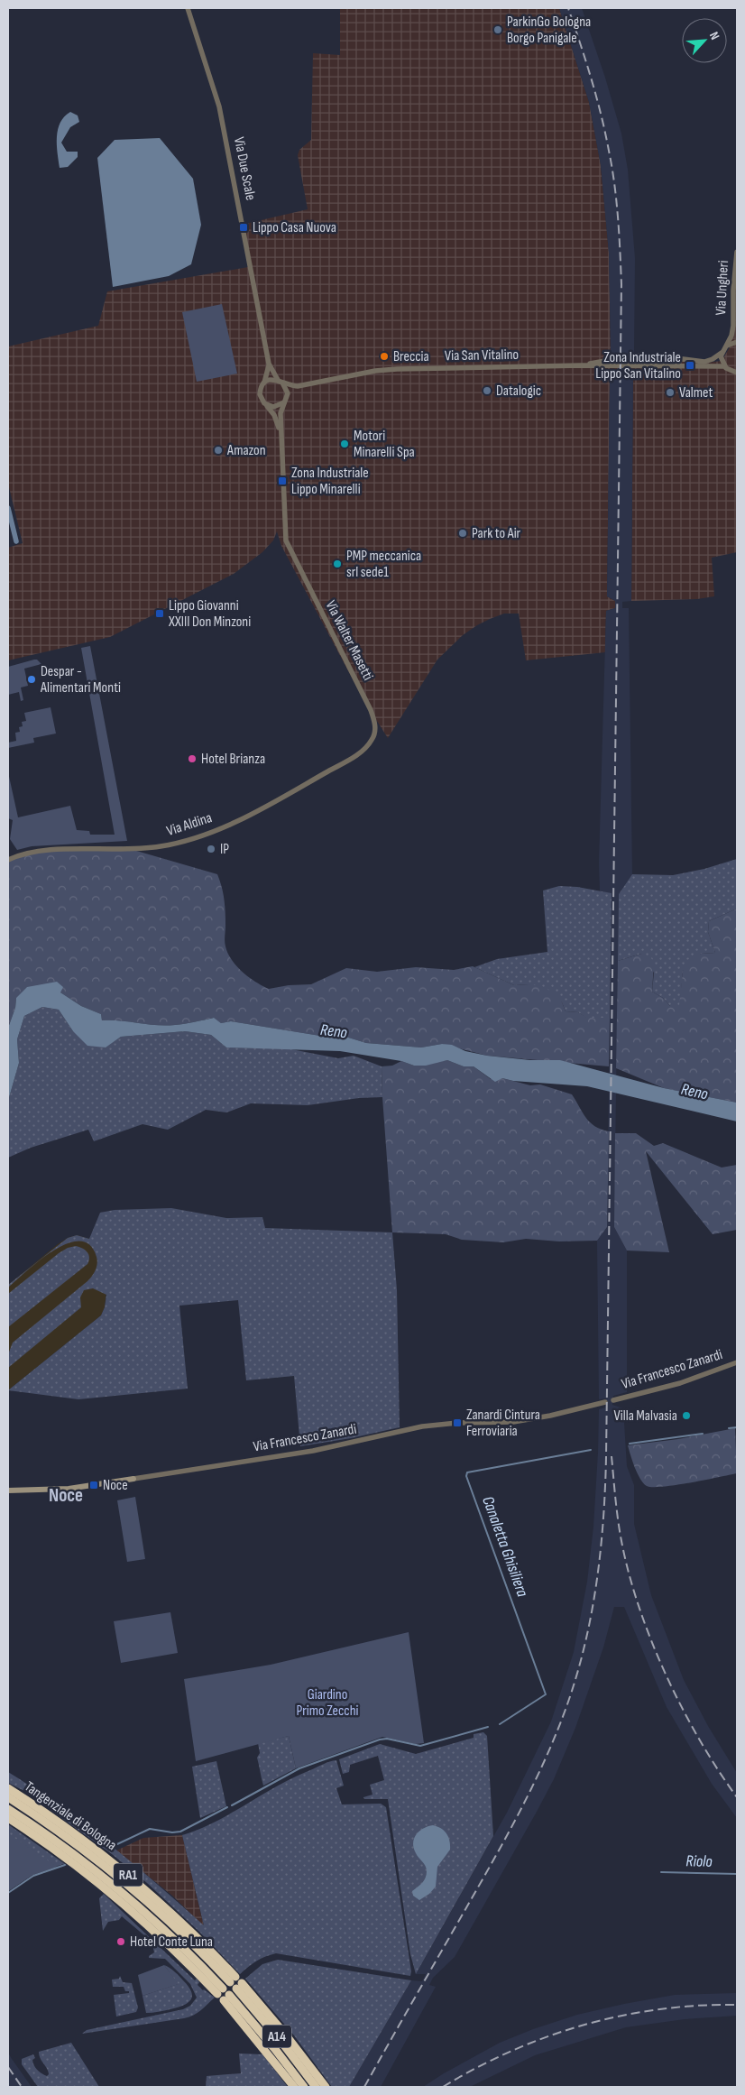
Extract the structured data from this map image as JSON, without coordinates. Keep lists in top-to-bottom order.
{
  "streets": {
    "highway": ["Tangenziale di Bologna", "RA1", "A14"],
    "main road": ["Via Francesco Zanardi"],
    "street": [
      "Via Due Scale",
      "Via Ungheri",
      "Via San Vitalino",
      "Via Walter Masetti",
      "Via Aldina"
    ]
  },
  "crossings": [
    ["Via Due Scale", "Via San Vitalino"],
    ["Via Ungheri", "Via San Vitalino"],
    ["Via Walter Masetti", "Via Aldina"],
    ["Tangenziale di Bologna", "A14"],
    ["RA1", "A14"]
  ],
  "districts": ["Noce"],
  "water": ["Reno", "Canaletta Ghisiliera", "Riolo"],
  "parks": ["Giardino Primo Zecchi"],
  "places": {
    "other": [
      "ParkinGo Bologna Borgo Panigale",
      "Breccia",
      "Datalogic",
      "Valmet",
      "Motori Minarelli Spa",
      "Amazon",
      "Park to Air",
      "PMP meccanica srl sede1",
      "Despar - Alimentari Monti",
      "Hotel Brianza",
      "IP",
      "Villa Malvasia",
      "Hotel Conte Luna"
    ],
    "transit": [
      "Lippo Casa Nuova",
      "Zona Industriale Lippo San Vitalino",
      "Zona Industriale Lippo Minarelli",
      "Lippo Giovanni XXIII Don Minzoni",
      "Zanardi Cintura Ferroviaria",
      "Noce"
    ]
  },
  "north": "top right"
}
